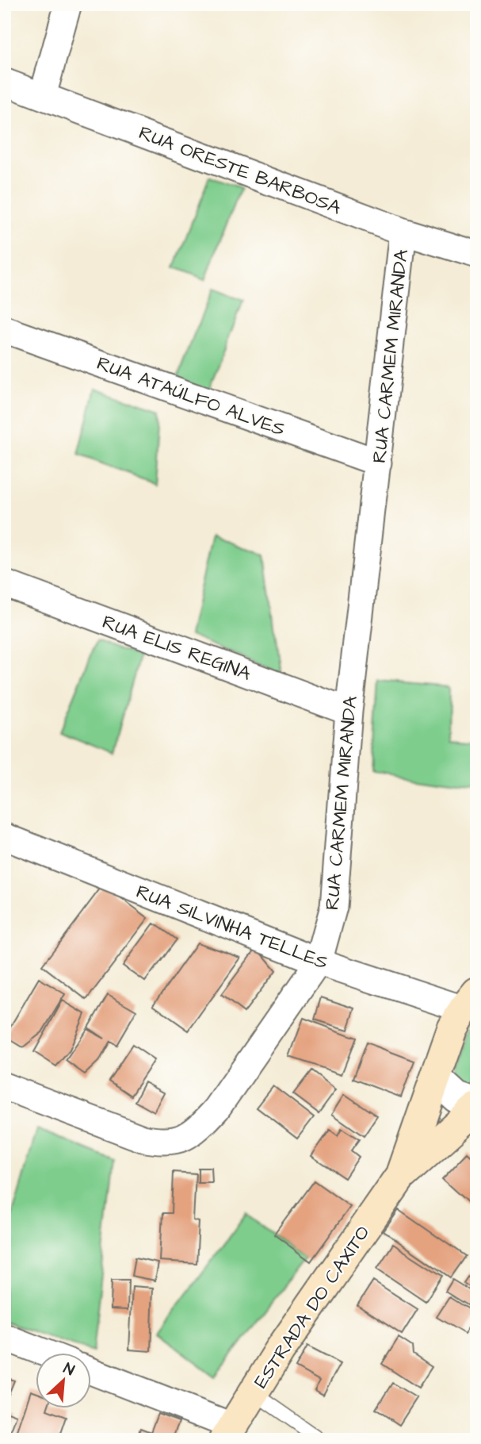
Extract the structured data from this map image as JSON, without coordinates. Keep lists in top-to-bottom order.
{
  "streets": {
    "main road": ["ESTRADA DO CAXITO"],
    "street": [
      "RUA ORESTE BARBOSA",
      "RUA CARMEM MIRANDA",
      "RUA ATAÚLFO ALVES",
      "RUA ELIS REGINA",
      "RUA SILVINHA TELLES"
    ]
  },
  "crossings": [
    ["RUA ORESTE BARBOSA", "RUA CARMEM MIRANDA"],
    ["RUA CARMEM MIRANDA", "RUA ATAÚLFO ALVES"],
    ["RUA CARMEM MIRANDA", "RUA ELIS REGINA"],
    ["RUA CARMEM MIRANDA", "RUA SILVINHA TELLES"],
    ["RUA SILVINHA TELLES", "ESTRADA DO CAXITO"]
  ],
  "north": "top right"
}
